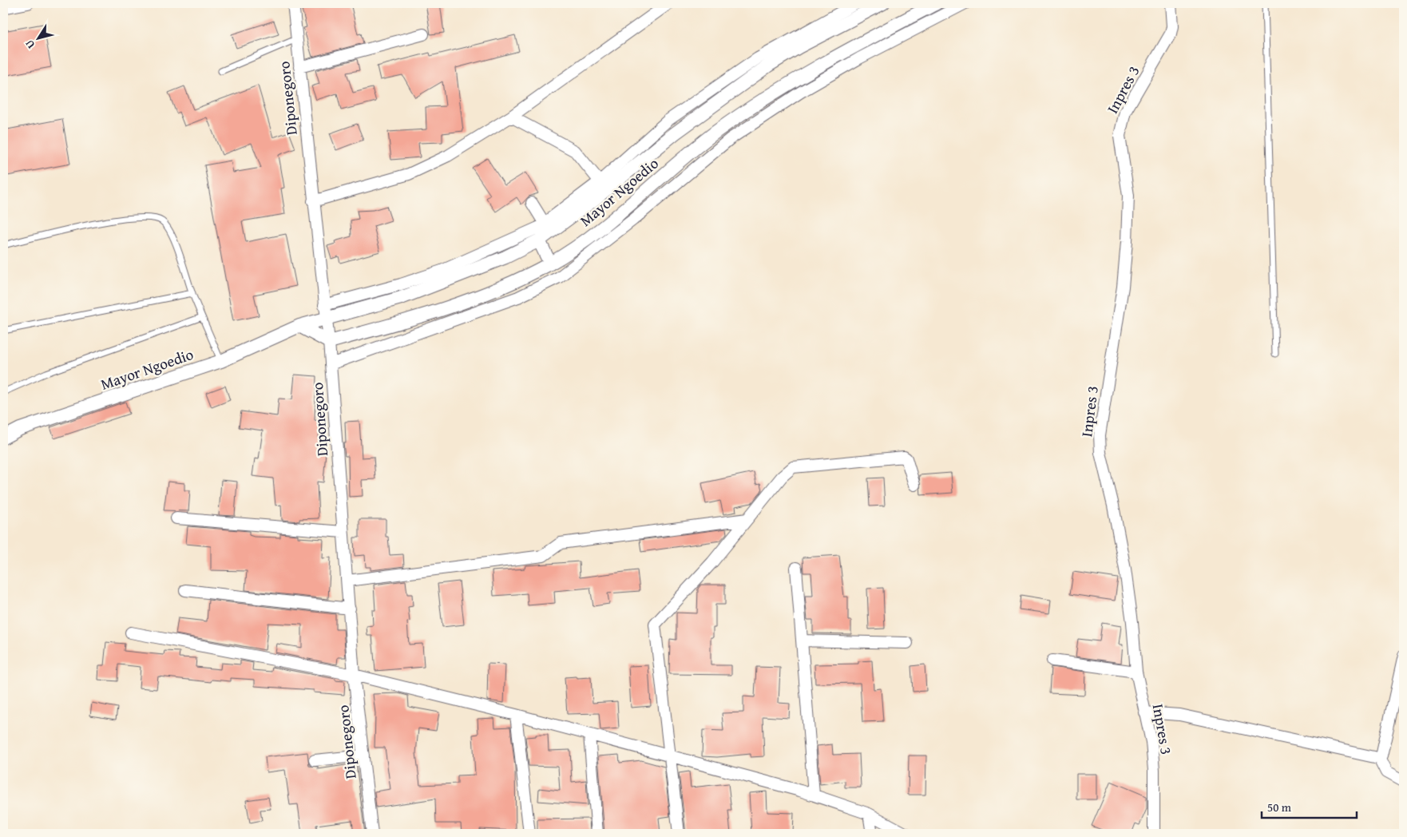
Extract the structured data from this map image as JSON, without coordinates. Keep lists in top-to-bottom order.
{
  "streets": {
    "street": ["Inpres 3", "Diponegoro", "Mayor Ngoedio"]
  },
  "crossings": [
    ["Diponegoro", "Mayor Ngoedio"]
  ],
  "scale_bar": "50 m",
  "north": "bottom left"
}
